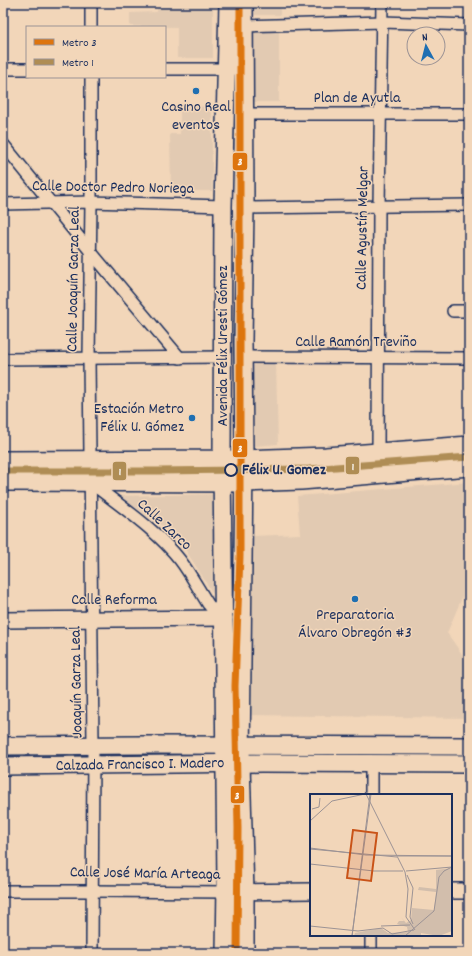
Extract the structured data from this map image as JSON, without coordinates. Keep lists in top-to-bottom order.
{
  "streets": {
    "main road": ["Avenida Félix Uresti Gómez", "Calzada Francisco I. Madero"],
    "street": [
      "Plan de Ayutla",
      "Calle Doctor Pedro Noriega",
      "Calle Agustín Melgar",
      "Calle Joaquín Garza Leal",
      "Calle Ramón Treviño",
      "Calle Zarco",
      "Calle Reforma",
      "Joaquín Garza Leal",
      "Calle José María Arteaga"
    ]
  },
  "crossings": [
    ["Plan de Ayutla", "Calle Agustín Melgar"],
    ["Plan de Ayutla", "Avenida Félix Uresti Gómez"],
    ["Calle Doctor Pedro Noriega", "Calle Joaquín Garza Leal"],
    ["Calle Doctor Pedro Noriega", "Avenida Félix Uresti Gómez"],
    ["Calle Agustín Melgar", "Calle Ramón Treviño"],
    ["Calle Joaquín Garza Leal", "Calle Zarco"],
    ["Calle Joaquín Garza Leal", "Joaquín Garza Leal"],
    ["Calle Ramón Treviño", "Avenida Félix Uresti Gómez"],
    ["Avenida Félix Uresti Gómez", "Calle Zarco"],
    ["Avenida Félix Uresti Gómez", "Calle Reforma"],
    ["Avenida Félix Uresti Gómez", "Calzada Francisco I. Madero"],
    ["Avenida Félix Uresti Gómez", "Calle José María Arteaga"],
    ["Calle Zarco", "Calle Reforma"],
    ["Calle Zarco", "Joaquín Garza Leal"],
    ["Calle Reforma", "Joaquín Garza Leal"],
    ["Joaquín Garza Leal", "Calzada Francisco I. Madero"],
    ["Joaquín Garza Leal", "Calle José María Arteaga"]
  ],
  "places": [
    "Casino Real eventos",
    "Estación Metro Félix U. Gómez",
    "Félix U. Gomez",
    "Preparatoria Álvaro Obregón #3"
  ],
  "lines": ["metro line 3", "metro line 1"],
  "legend": ["Metro 3", "Metro 1"],
  "north": "top"
}
